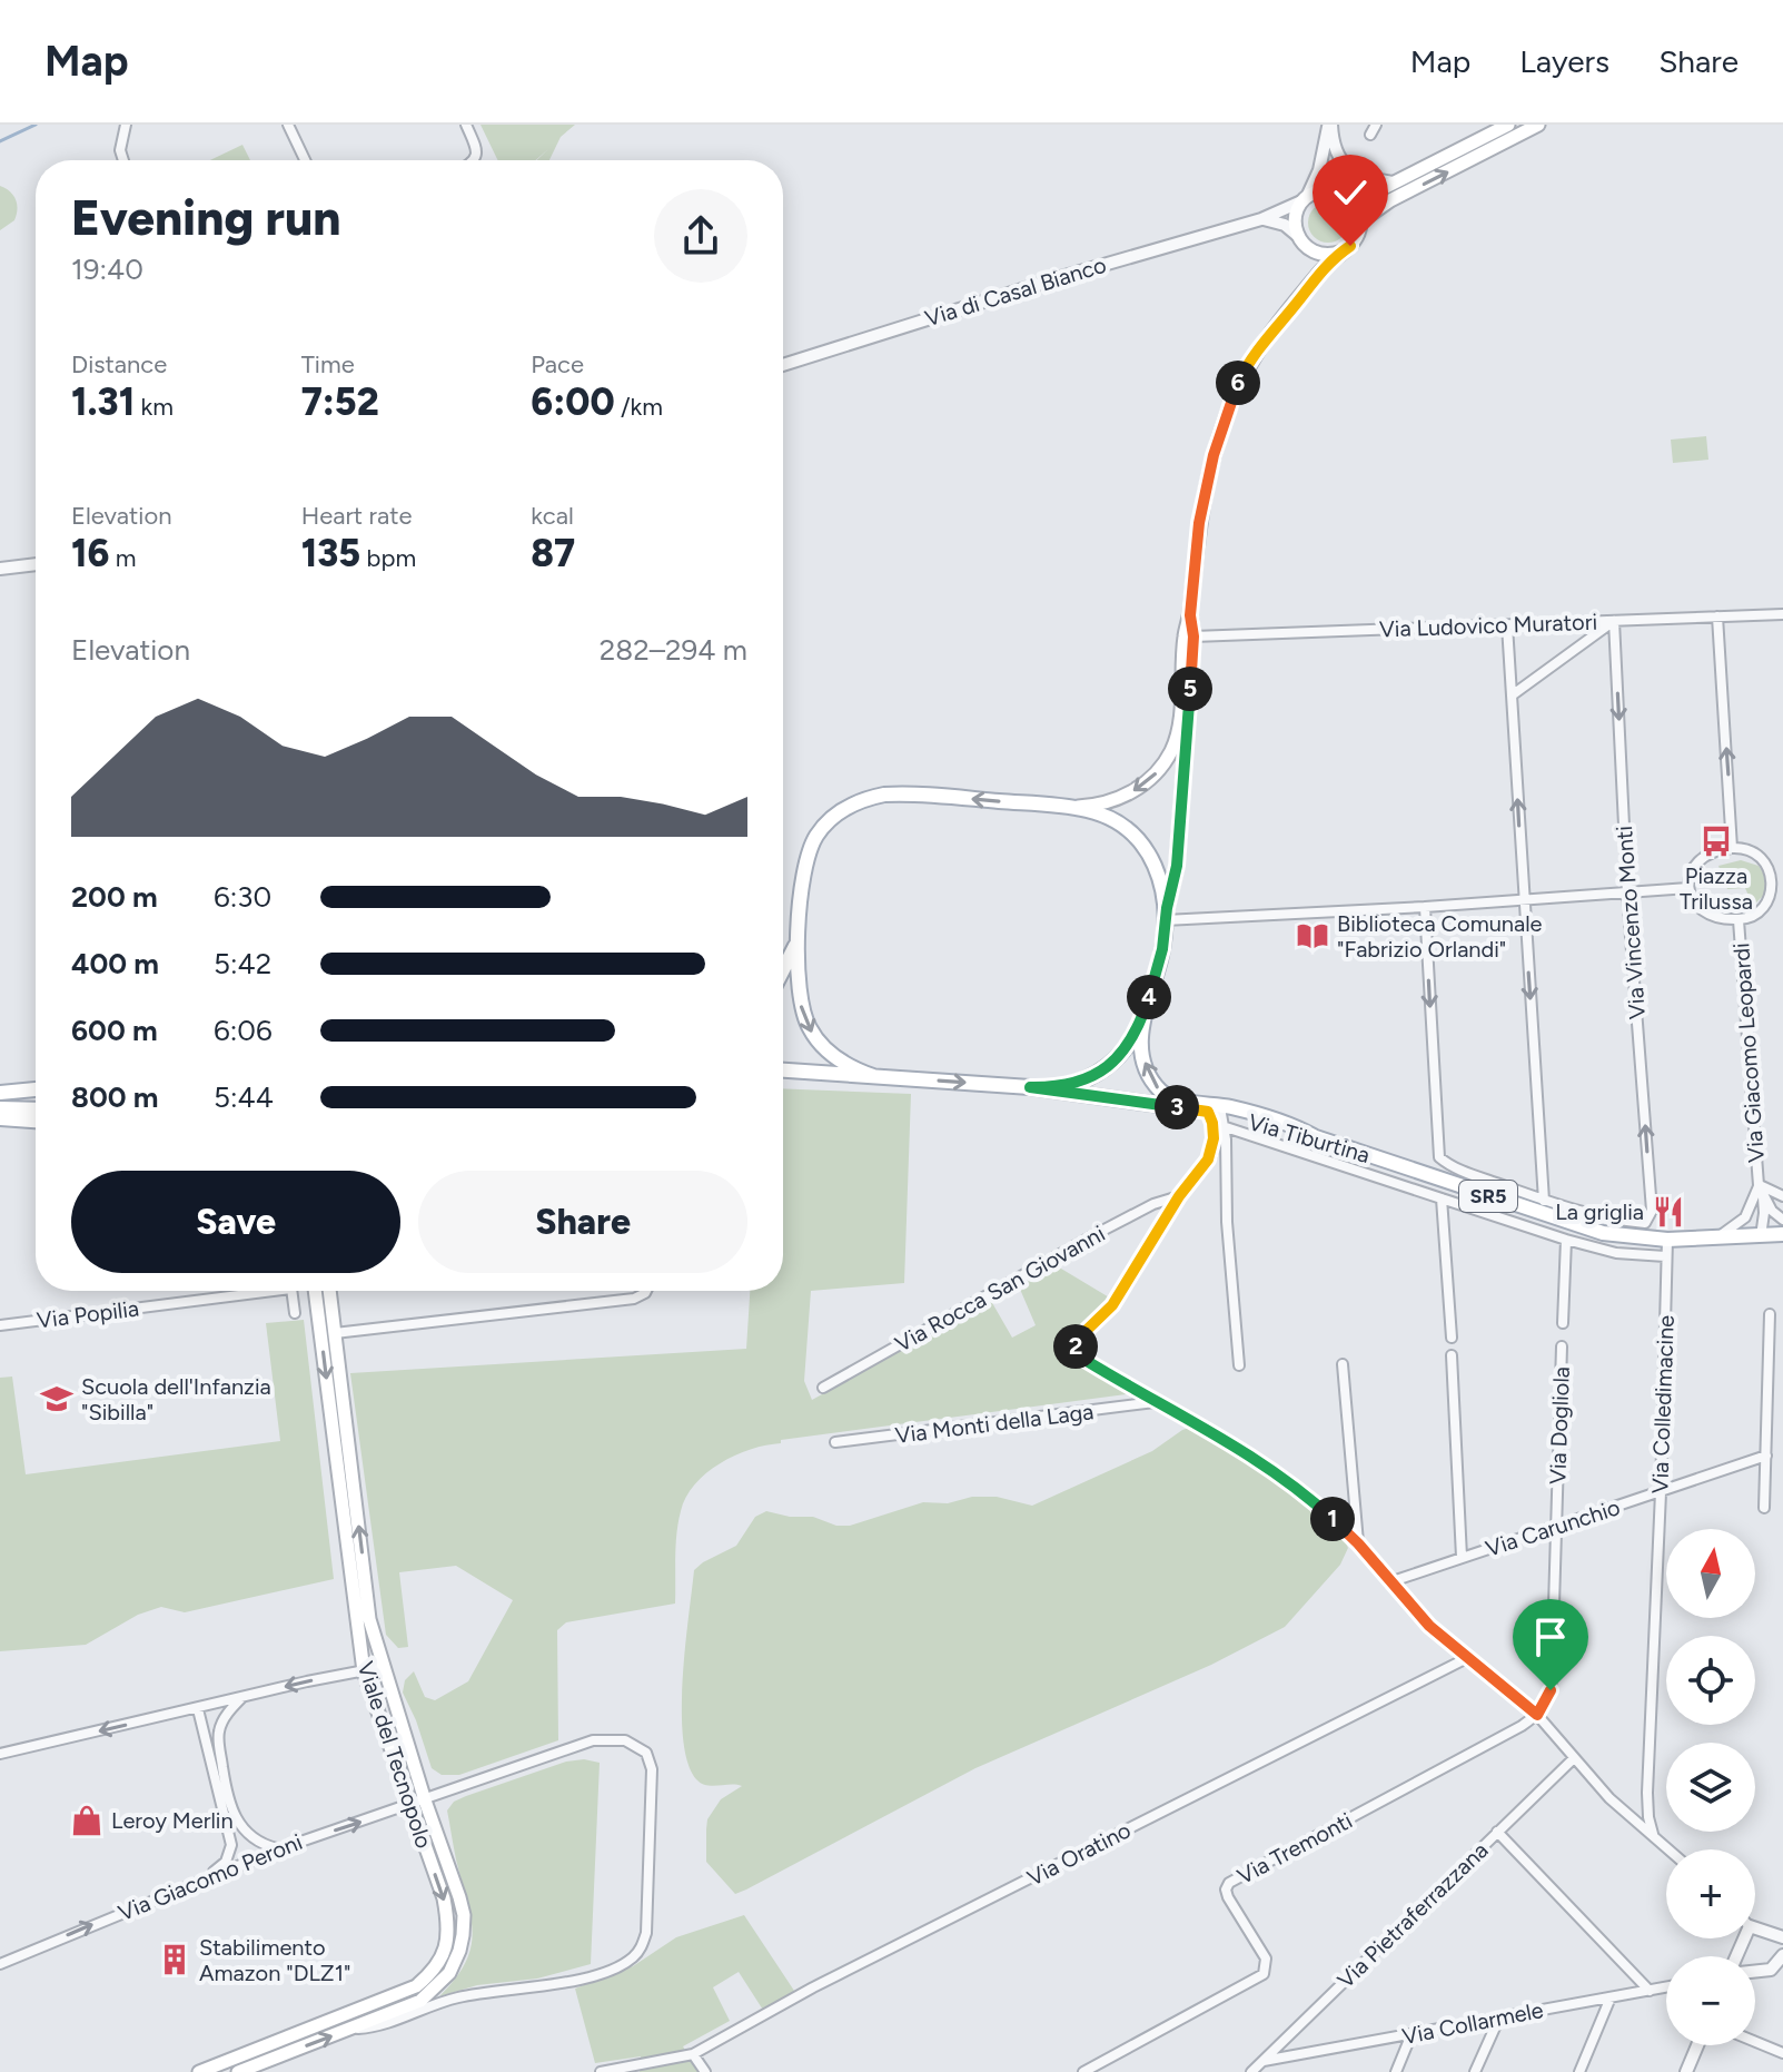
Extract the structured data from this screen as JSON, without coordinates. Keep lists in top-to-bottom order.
{
  "streets": {
    "main road": ["Via Tiburtina", "SR5", "Viale del Tecnopolo"],
    "street": [
      "Via di Casal Bianco",
      "Via Ludovico Muratori",
      "Via Vincenzo Monti",
      "Via Giacomo Leopardi",
      "Via Rocca San Giovanni",
      "Via Popilia",
      "Via Colledimacine",
      "Via Monti della Laga",
      "Via Dogliola",
      "Via Carunchio",
      "Via Tremonti",
      "Via Oratino",
      "Via Giacomo Peroni",
      "Via Pietraferrazzana",
      "Via Collarmele"
    ]
  },
  "crossings": [
    ["Via Ludovico Muratori", "Via Vincenzo Monti"],
    ["Via Giacomo Leopardi", "Via Tiburtina"],
    ["Via Tiburtina", "Via Colledimacine"],
    ["Via Colledimacine", "Via Carunchio"],
    ["Via Dogliola", "Via Carunchio"],
    ["Via Dogliola", "Via Tremonti"],
    ["Viale del Tecnopolo", "Via Giacomo Peroni"],
    ["Via Pietraferrazzana", "Via Collarmele"]
  ],
  "places": {
    "bus stop": ["Piazza Trilussa"],
    "library": ["Biblioteca Comunale \"Fabrizio Orlandi\""],
    "restaurant": ["La griglia"],
    "school or university": ["Scuola dell'Infanzia \"Sibilla\""],
    "shop": ["Leroy Merlin"],
    "building": ["Stabilimento Amazon \"DLZ1\""]
  },
  "north": "top",
  "page": {
    "header": "Map",
    "nav": ["Map", "Layers", "Share"],
    "heading": ["Evening run", "19:40"],
    "stats": [
      ["Distance", "1.31 km"],
      ["Time", "7:52"],
      ["Pace", "6:00 /km"],
      ["Elevation", "16 m"],
      ["Heart rate", "135 bpm"],
      ["kcal", "87"]
    ],
    "pins": [
      "6",
      "5",
      "4",
      "3",
      "2",
      "1"
    ],
    "chart": ["Elevation", "282–294 m"],
    "list": [
      {
        "name": "200 m",
        "note": "6:30"
      },
      {
        "name": "400 m",
        "note": "5:42"
      },
      {
        "name": "600 m",
        "note": "6:06"
      },
      {
        "name": "800 m",
        "note": "5:44"
      }
    ],
    "buttons": ["Save", "Share"],
    "map_buttons": ["+", "−"]
  }
}
